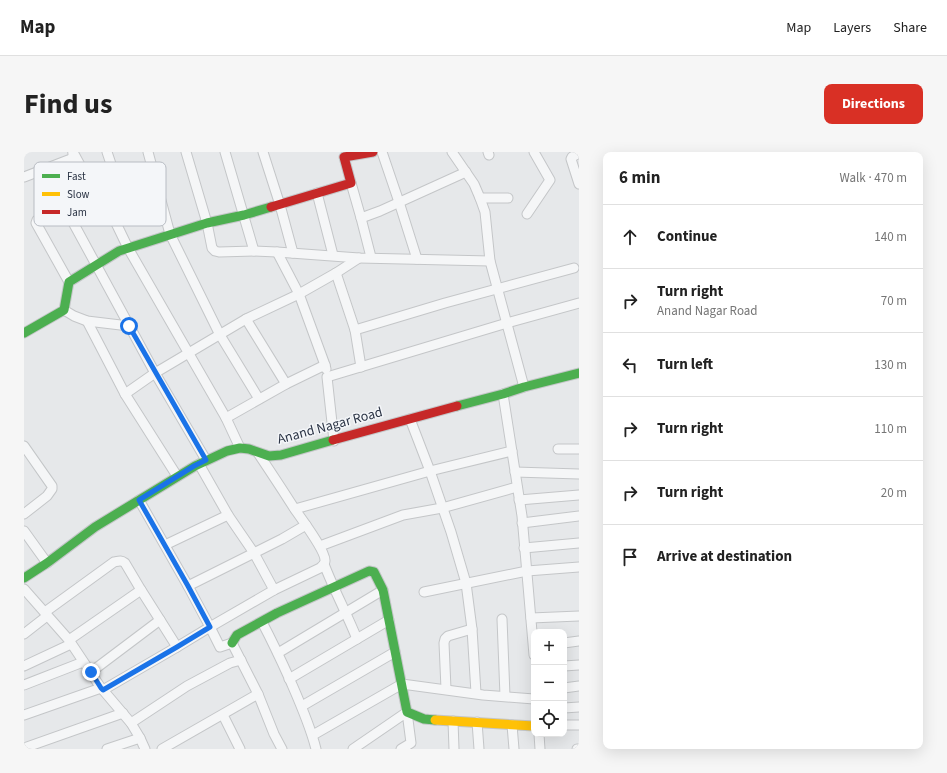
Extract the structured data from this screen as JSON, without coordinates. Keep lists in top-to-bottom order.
{
  "streets": {
    "street": ["Anand Nagar Road"]
  },
  "legend": ["Fast", "Slow", "Jam"],
  "page": {
    "header": "Map",
    "nav": ["Map", "Layers", "Share"],
    "title": "Find us",
    "buttons": "Directions",
    "heading": ["6 min", "Walk · 470 m"],
    "list": [
      ["Continue", "140 m"],
      ["Turn right", "Anand Nagar Road", "70 m"],
      ["Turn left", "130 m"],
      ["Turn right", "110 m"],
      ["Turn right", "20 m"],
      "Arrive at destination"
    ],
    "map_buttons": ["+", "−"]
  }
}
